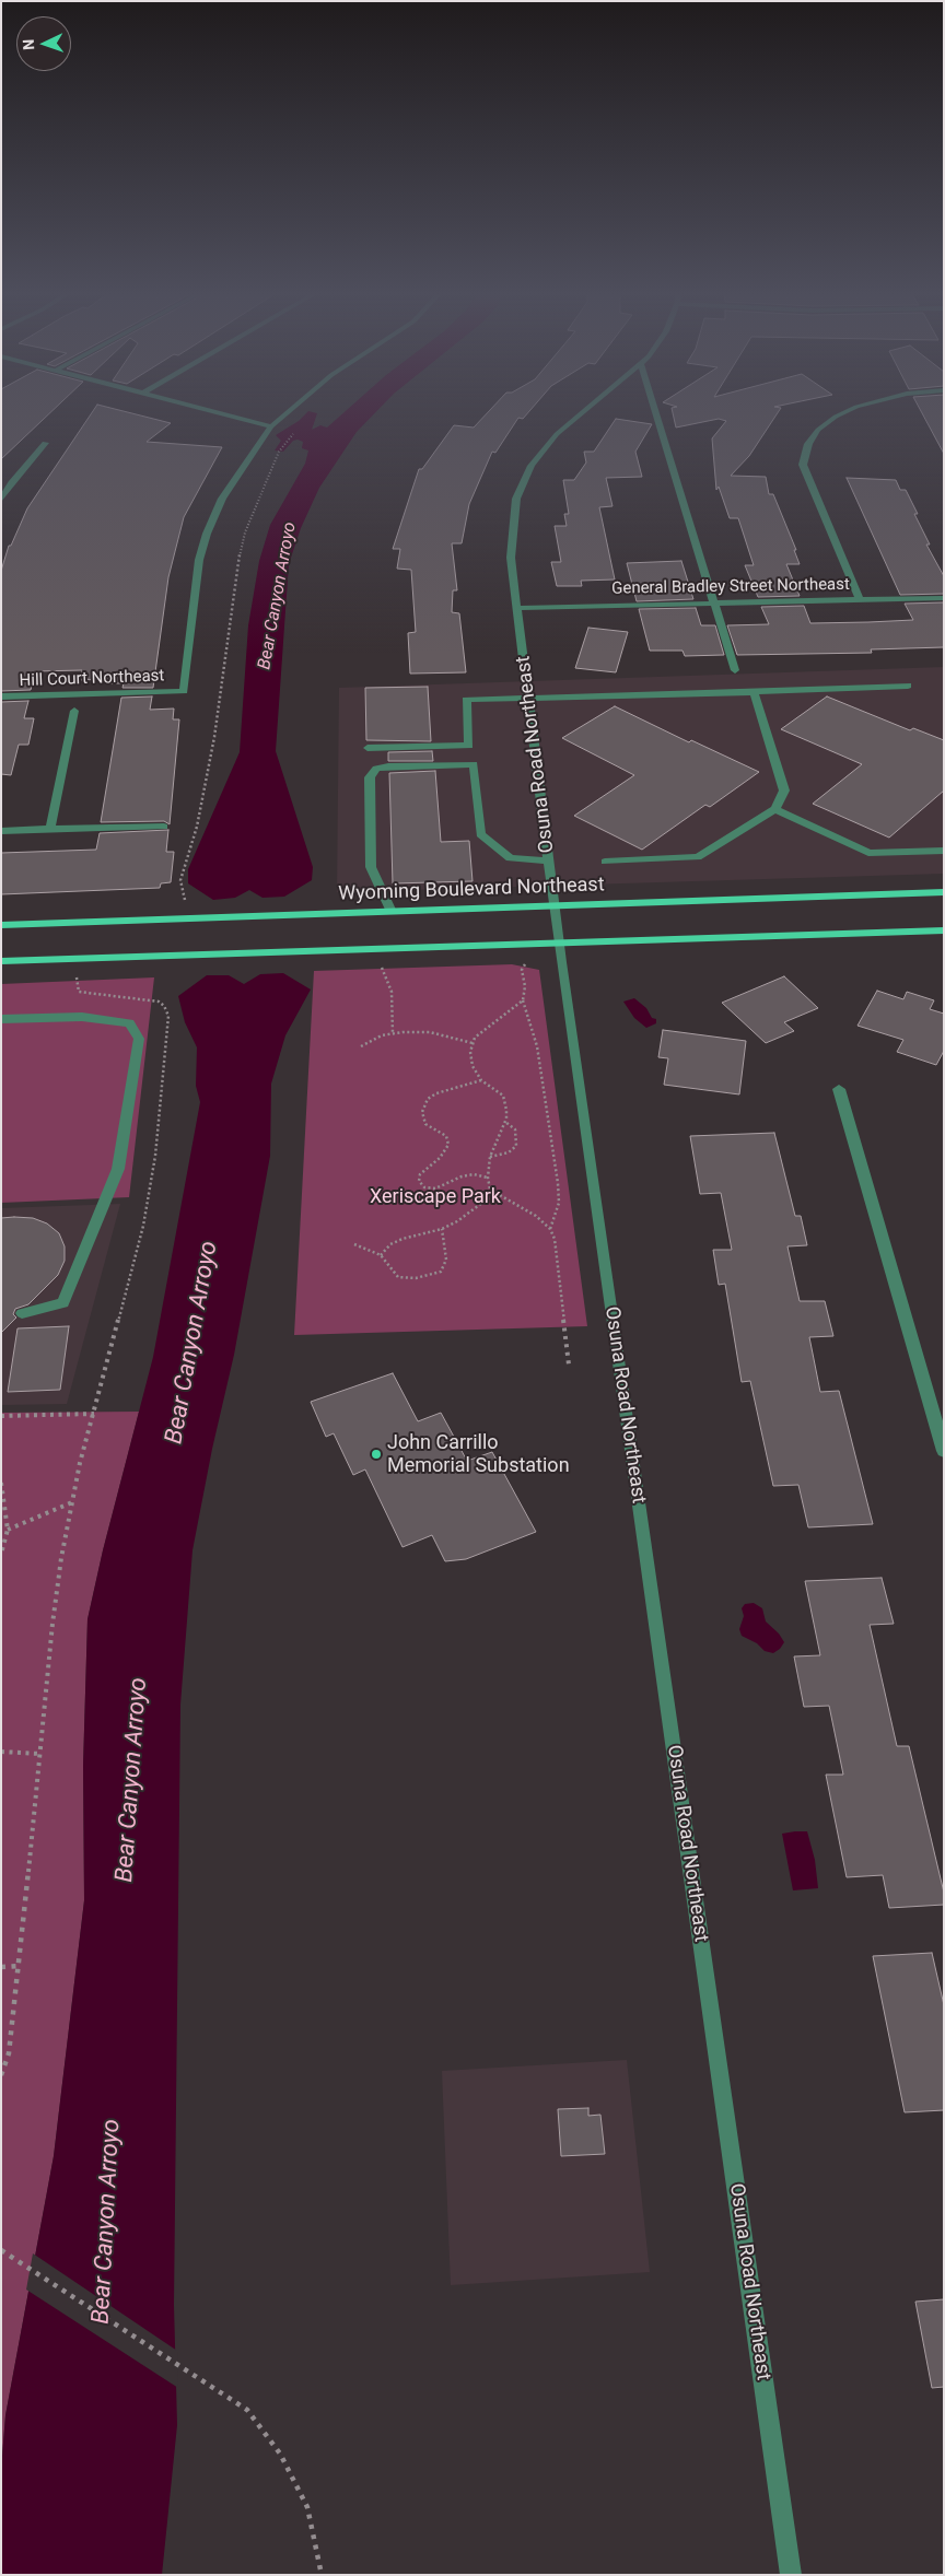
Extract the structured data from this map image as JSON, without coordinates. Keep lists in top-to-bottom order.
{
  "streets": {
    "main road": ["Wyoming Boulevard Northeast"],
    "street": ["General Bradley Street Northeast", "Hill Court Northeast", "Osuna Road Northeast"]
  },
  "crossings": [
    ["General Bradley Street Northeast", "Osuna Road Northeast"],
    ["Osuna Road Northeast", "Wyoming Boulevard Northeast"]
  ],
  "water": ["Bear Canyon Arroyo"],
  "parks": ["Xeriscape Park"],
  "places": ["John Carrillo Memorial Substation"],
  "north": "left"
}
